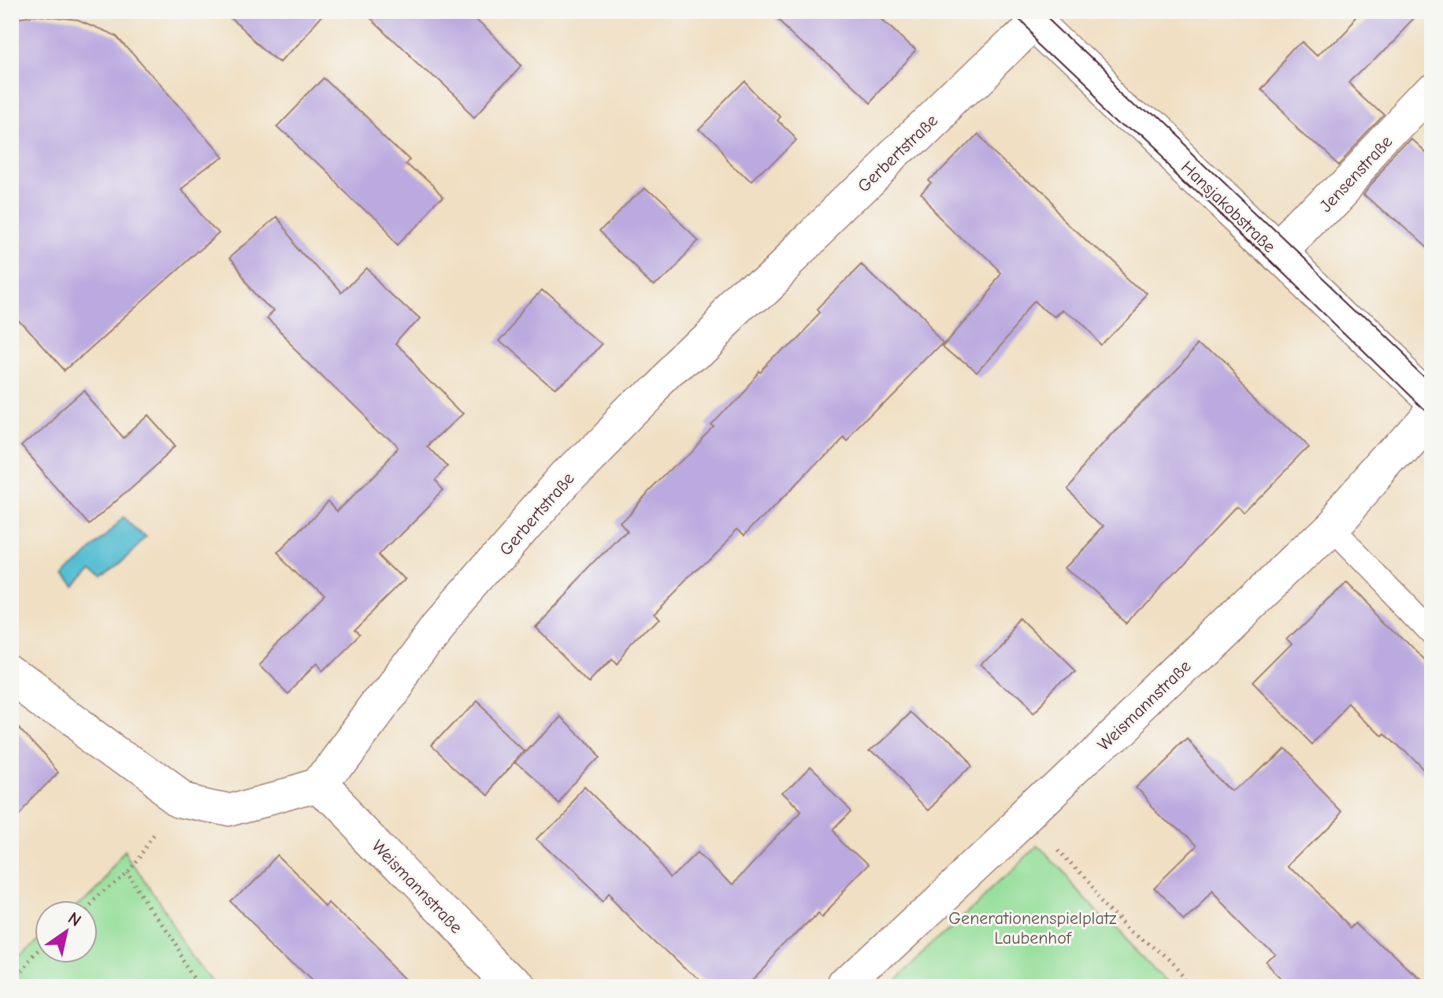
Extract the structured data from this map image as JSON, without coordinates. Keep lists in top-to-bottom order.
{
  "streets": {
    "street": [
      "Gerbertstraße",
      "Jensenstraße",
      "Hansjakobstraße",
      "Weismannstraße"
    ]
  },
  "crossings": [
    ["Gerbertstraße", "Hansjakobstraße"],
    ["Gerbertstraße", "Weismannstraße"],
    ["Jensenstraße", "Hansjakobstraße"]
  ],
  "parks": ["Generationenspielplatz Laubenhof"],
  "north": "top right"
}
